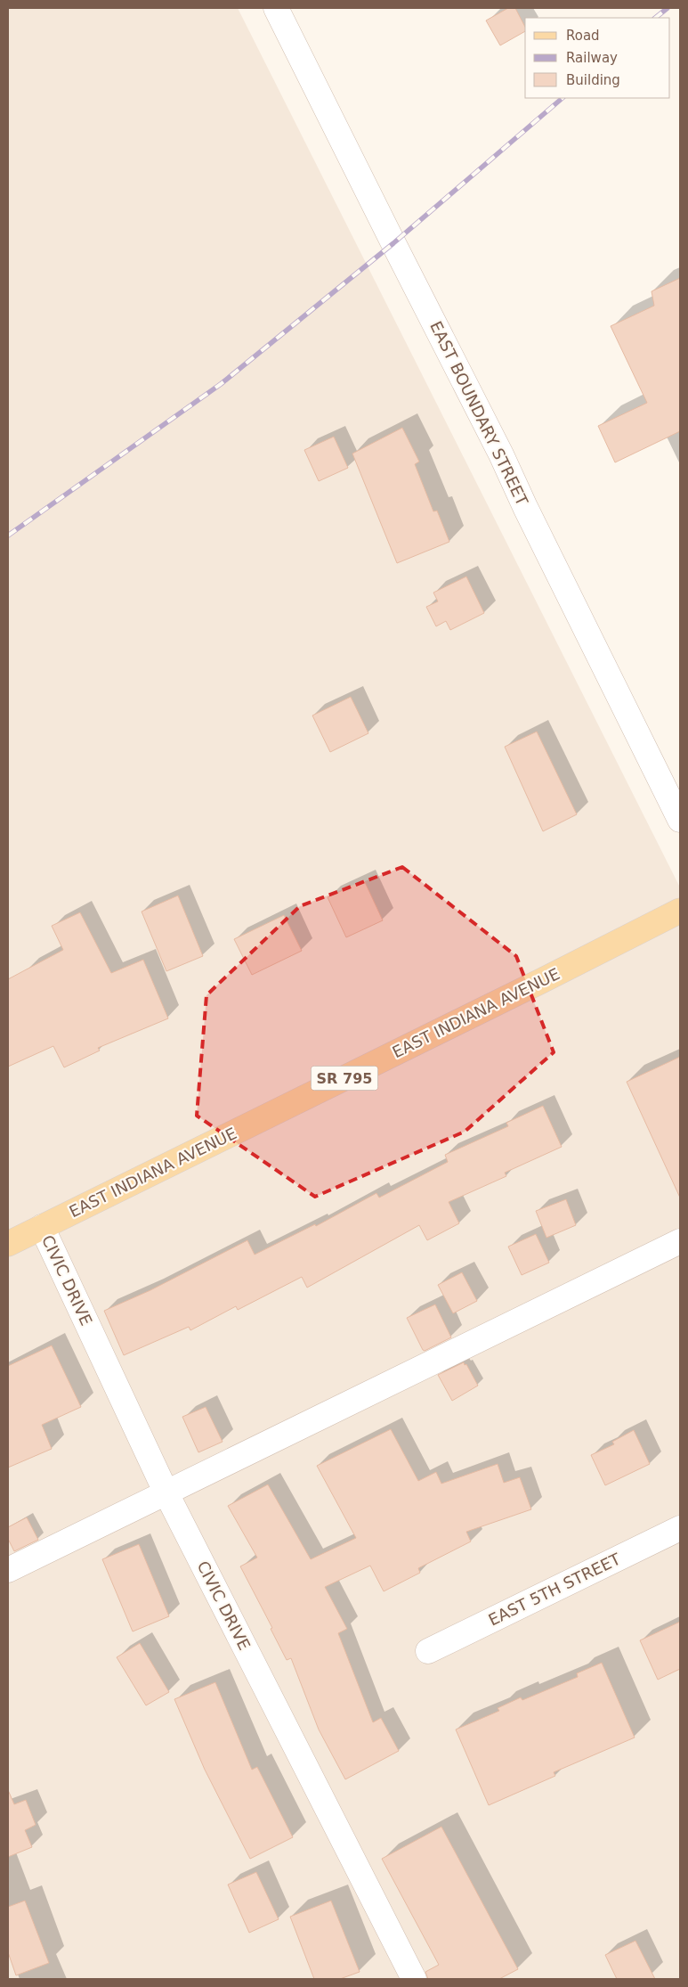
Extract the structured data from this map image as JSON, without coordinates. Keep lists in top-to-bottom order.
{
  "streets": {
    "main road": ["EAST INDIANA AVENUE", "SR 795"],
    "street": ["EAST BOUNDARY STREET", "CIVIC DRIVE", "EAST 5TH STREET"]
  },
  "crossings": [
    ["EAST INDIANA AVENUE", "CIVIC DRIVE"]
  ],
  "legend": ["Road", "Railway", "Building"]
}
